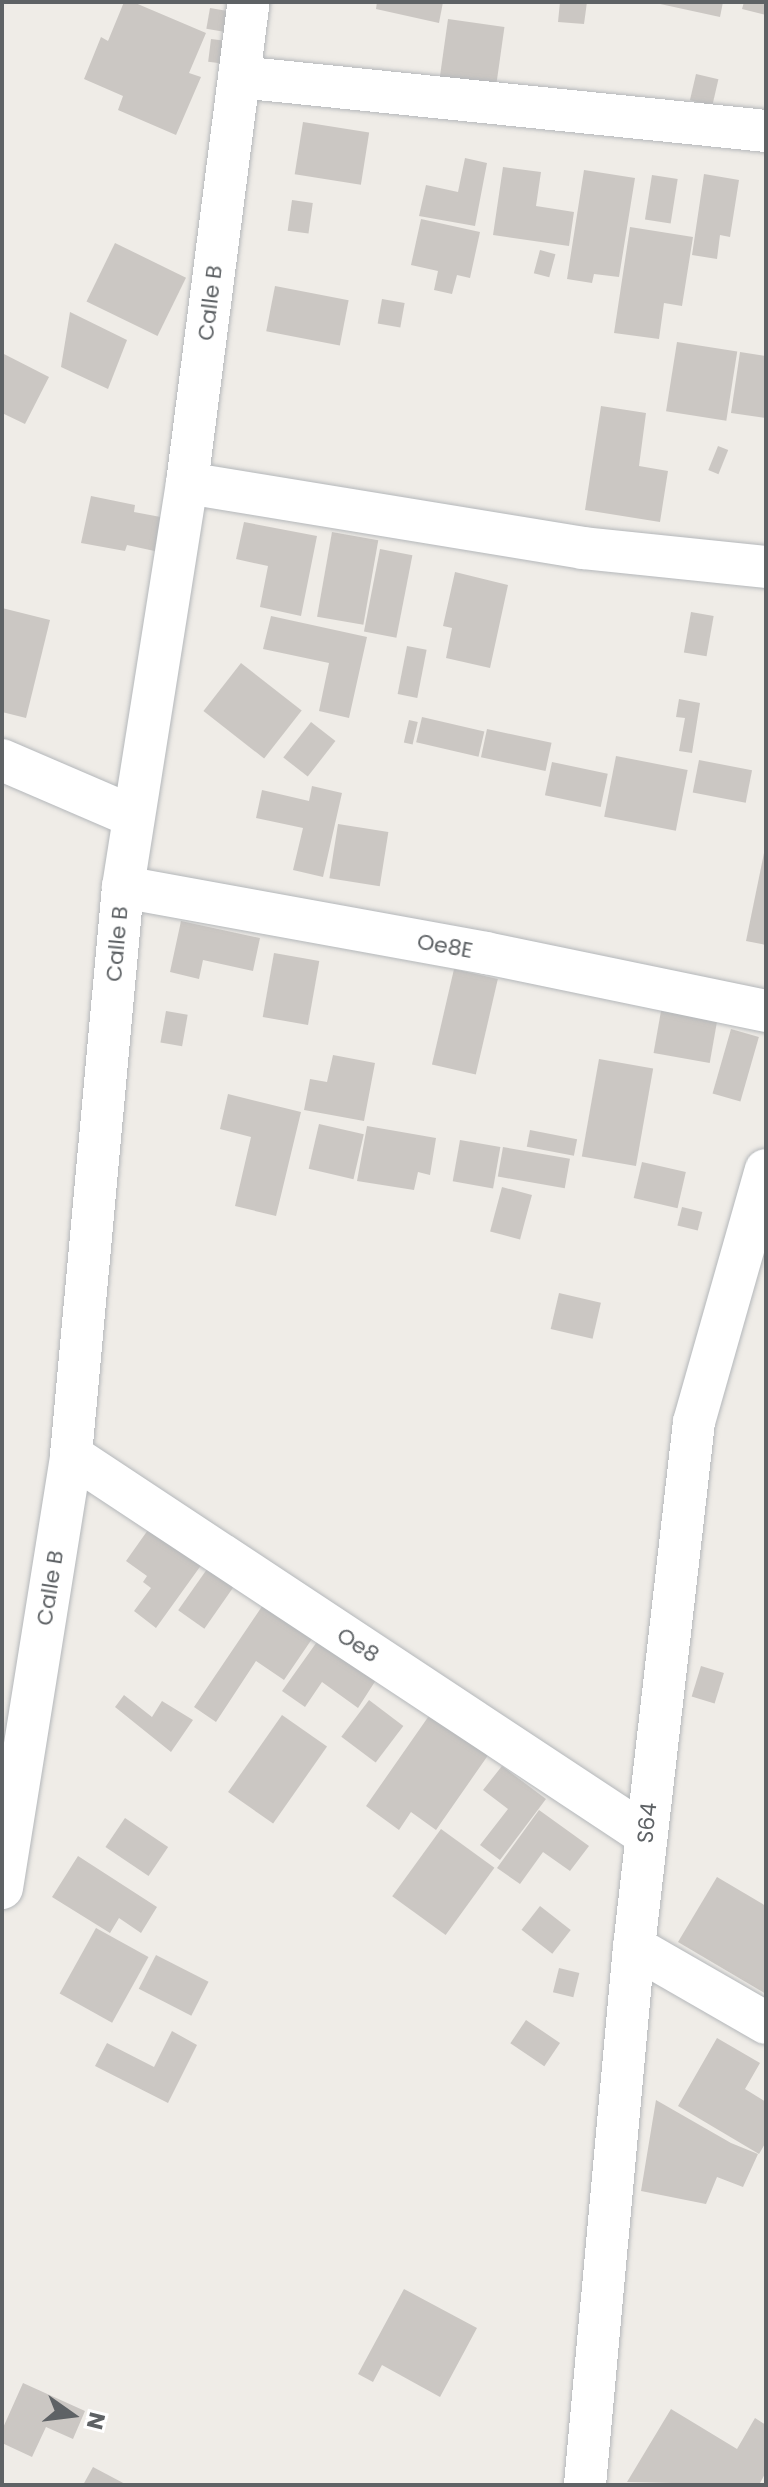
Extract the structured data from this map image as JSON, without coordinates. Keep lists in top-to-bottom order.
{
  "streets": {
    "street": [
      "Calle B",
      "Oe8E",
      "Oe8",
      "S64"
    ]
  },
  "crossings": [
    ["Calle B", "Oe8E"],
    ["Calle B", "Oe8"],
    ["Oe8", "S64"]
  ],
  "north": "right"
}
